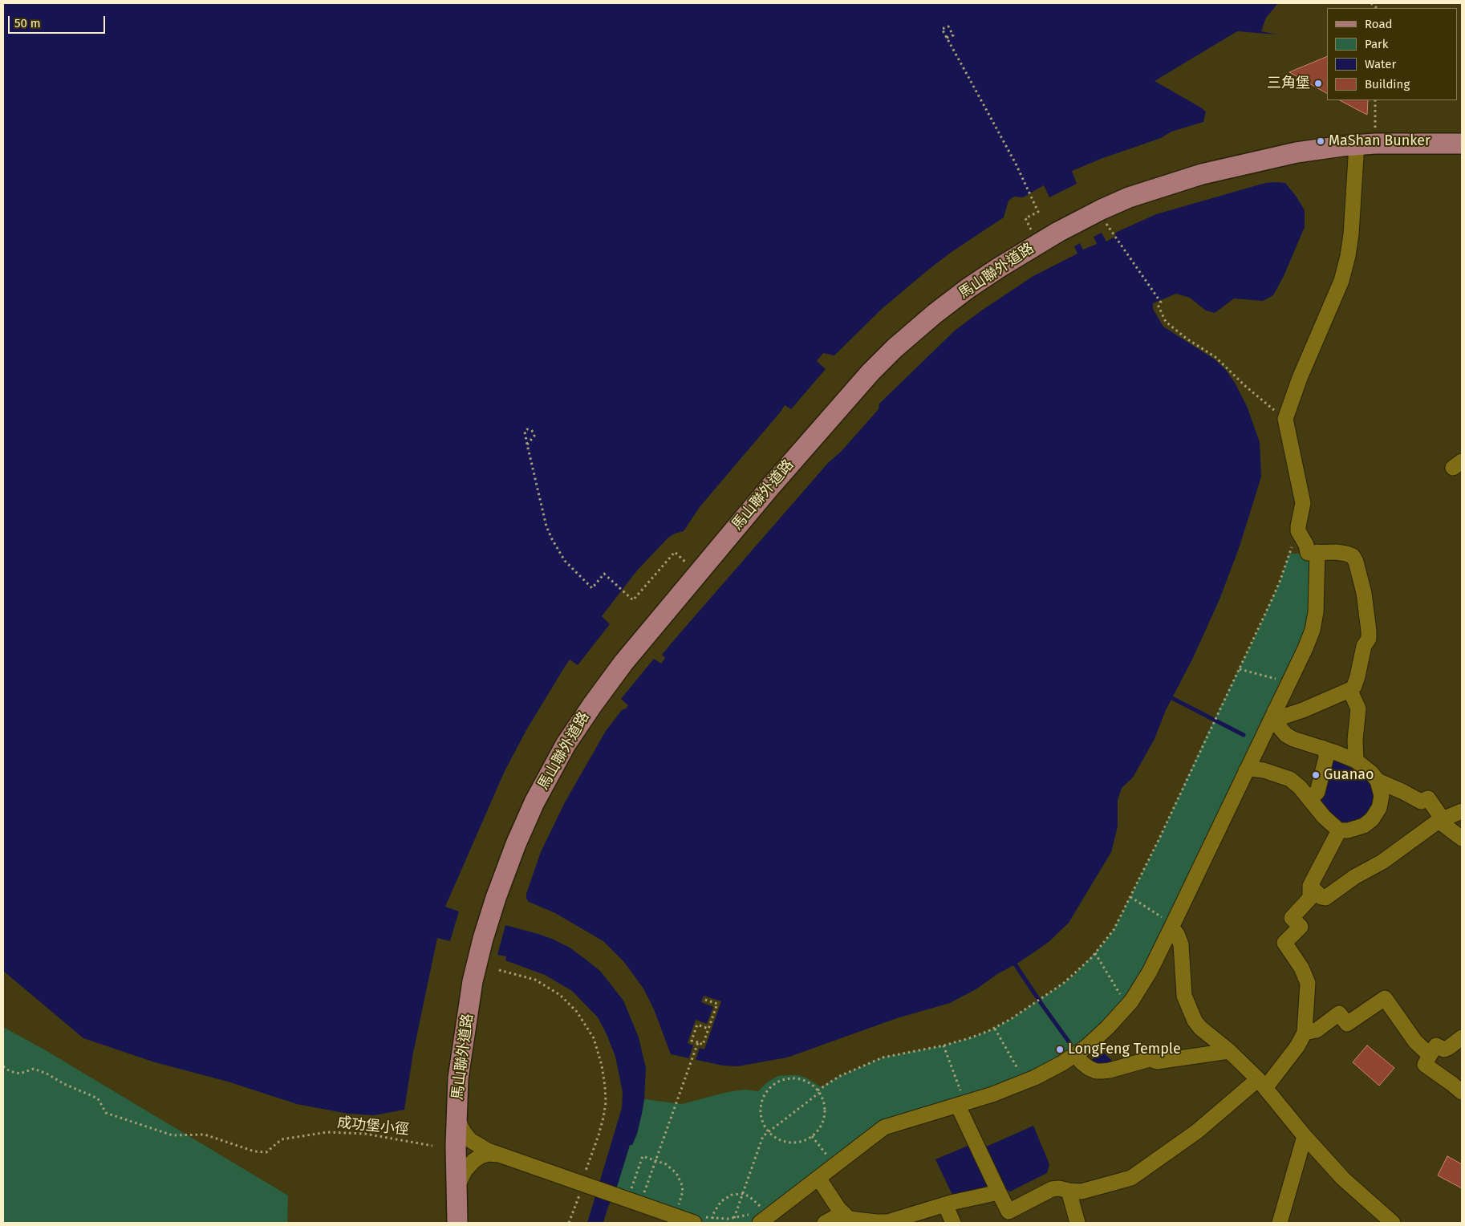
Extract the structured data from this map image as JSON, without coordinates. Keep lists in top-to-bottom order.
{
  "streets": {
    "main road": ["馬山聯外道路"],
    "path": ["成功堡小徑"]
  },
  "places": [
    "三角堡",
    "MaShan Bunker",
    "Guanao",
    "LongFeng Temple"
  ],
  "legend": [
    "Road",
    "Park",
    "Water",
    "Building"
  ],
  "scale_bar": "50 m"
}
